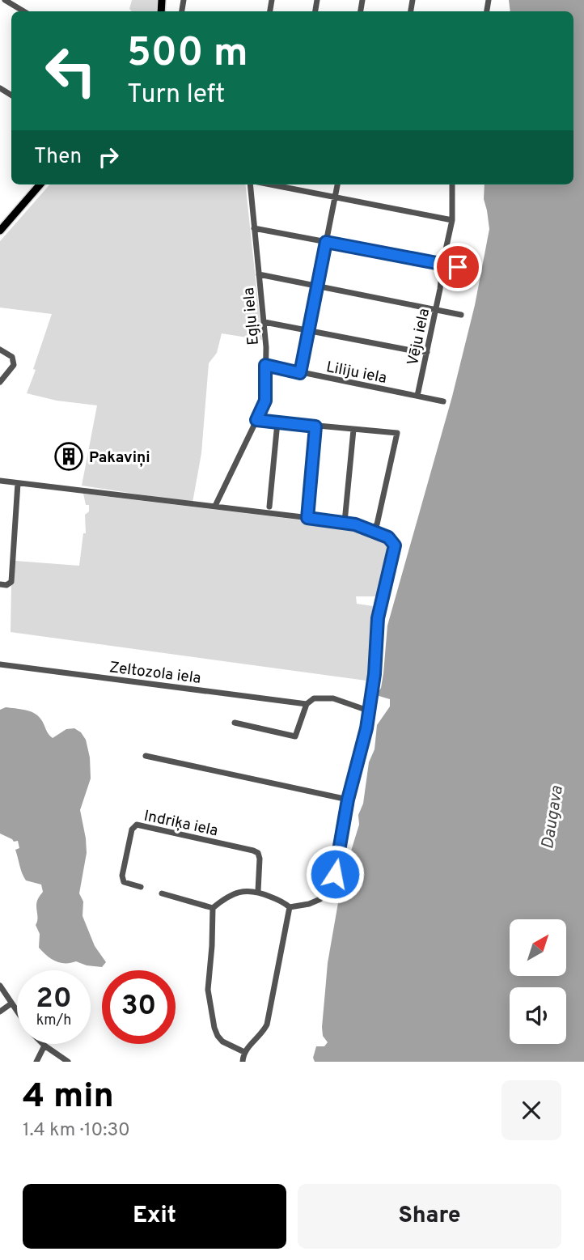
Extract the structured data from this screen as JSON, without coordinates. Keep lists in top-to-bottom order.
{
  "streets": {
    "street": [
      "Egļu iela",
      "Vēju iela",
      "Liliju iela",
      "Zeltozola iela",
      "Indriķa iela"
    ]
  },
  "crossings": [
    ["Egļu iela", "Liliju iela"],
    ["Vēju iela", "Liliju iela"]
  ],
  "water": ["Daugava"],
  "places": {
    "building": ["Pakaviņi"]
  },
  "north": "top right",
  "page": {
    "turn": ["500 m", "Turn left"],
    "then": "Then",
    "speed": "20 km/h",
    "limit": "30",
    "heading": ["4 min", "1.4 km · 10:30"],
    "buttons": ["Exit", "Share"]
  }
}
